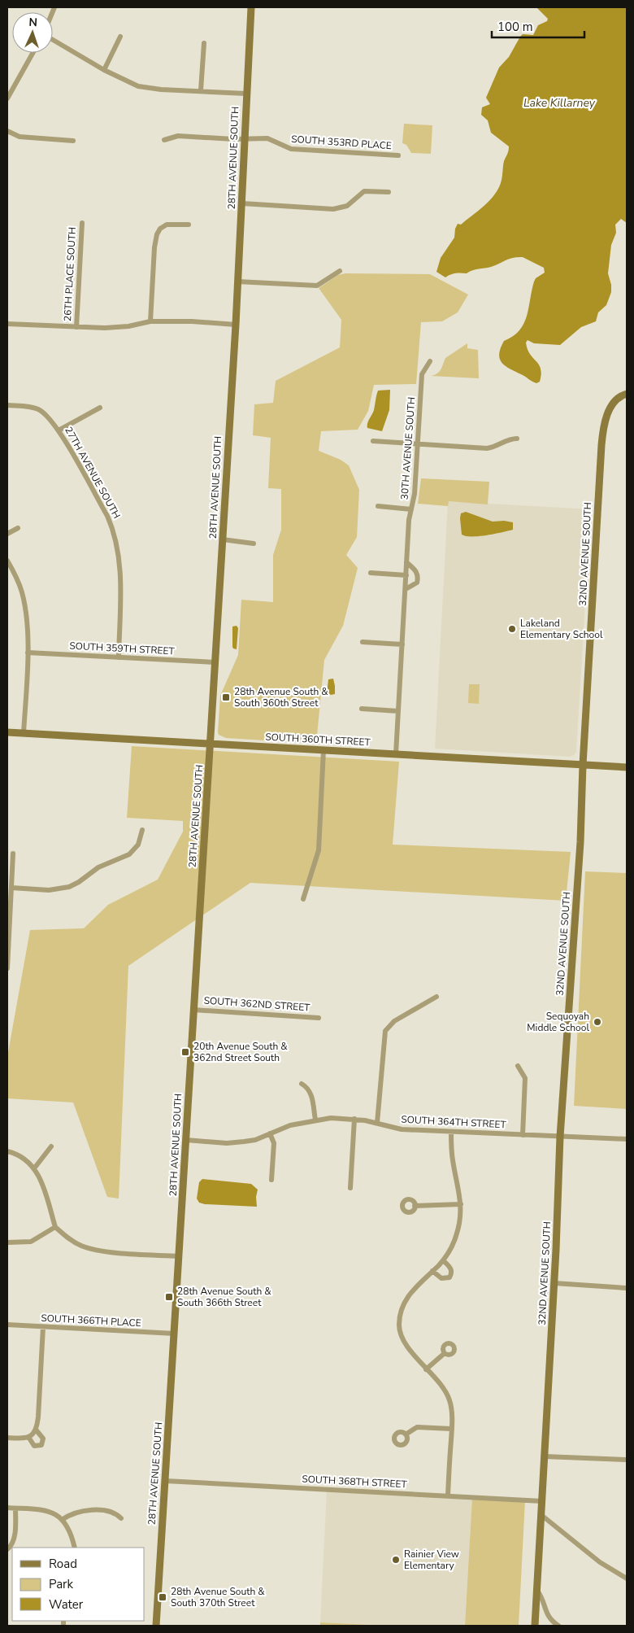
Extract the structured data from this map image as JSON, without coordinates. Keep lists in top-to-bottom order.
{
  "streets": {
    "street": [
      "SOUTH 353RD PLACE",
      "28TH AVENUE SOUTH",
      "26TH PLACE SOUTH",
      "30TH AVENUE SOUTH",
      "27TH AVENUE SOUTH",
      "32ND AVENUE SOUTH",
      "SOUTH 359TH STREET",
      "SOUTH 360TH STREET",
      "SOUTH 362ND STREET",
      "SOUTH 364TH STREET",
      "SOUTH 366TH PLACE",
      "SOUTH 368TH STREET"
    ]
  },
  "crossings": [
    ["SOUTH 353RD PLACE", "28TH AVENUE SOUTH"],
    ["28TH AVENUE SOUTH", "SOUTH 359TH STREET"],
    ["28TH AVENUE SOUTH", "SOUTH 360TH STREET"],
    ["28TH AVENUE SOUTH", "SOUTH 362ND STREET"],
    ["28TH AVENUE SOUTH", "SOUTH 364TH STREET"],
    ["28TH AVENUE SOUTH", "SOUTH 366TH PLACE"],
    ["28TH AVENUE SOUTH", "SOUTH 368TH STREET"],
    ["30TH AVENUE SOUTH", "SOUTH 360TH STREET"],
    ["27TH AVENUE SOUTH", "SOUTH 359TH STREET"],
    ["32ND AVENUE SOUTH", "SOUTH 360TH STREET"],
    ["32ND AVENUE SOUTH", "SOUTH 364TH STREET"],
    ["32ND AVENUE SOUTH", "SOUTH 368TH STREET"]
  ],
  "water": ["Lake Killarney"],
  "places": {
    "other": ["Lakeland Elementary School", "Sequoyah Middle School", "Rainier View Elementary"],
    "transit": [
      "28th Avenue South & South 360th Street",
      "20th Avenue South & 362nd Street South",
      "28th Avenue South & South 366th Street",
      "28th Avenue South & South 370th Street"
    ]
  },
  "legend": ["Road", "Park", "Water"],
  "scale_bar": "100 m",
  "north": "top"
}
